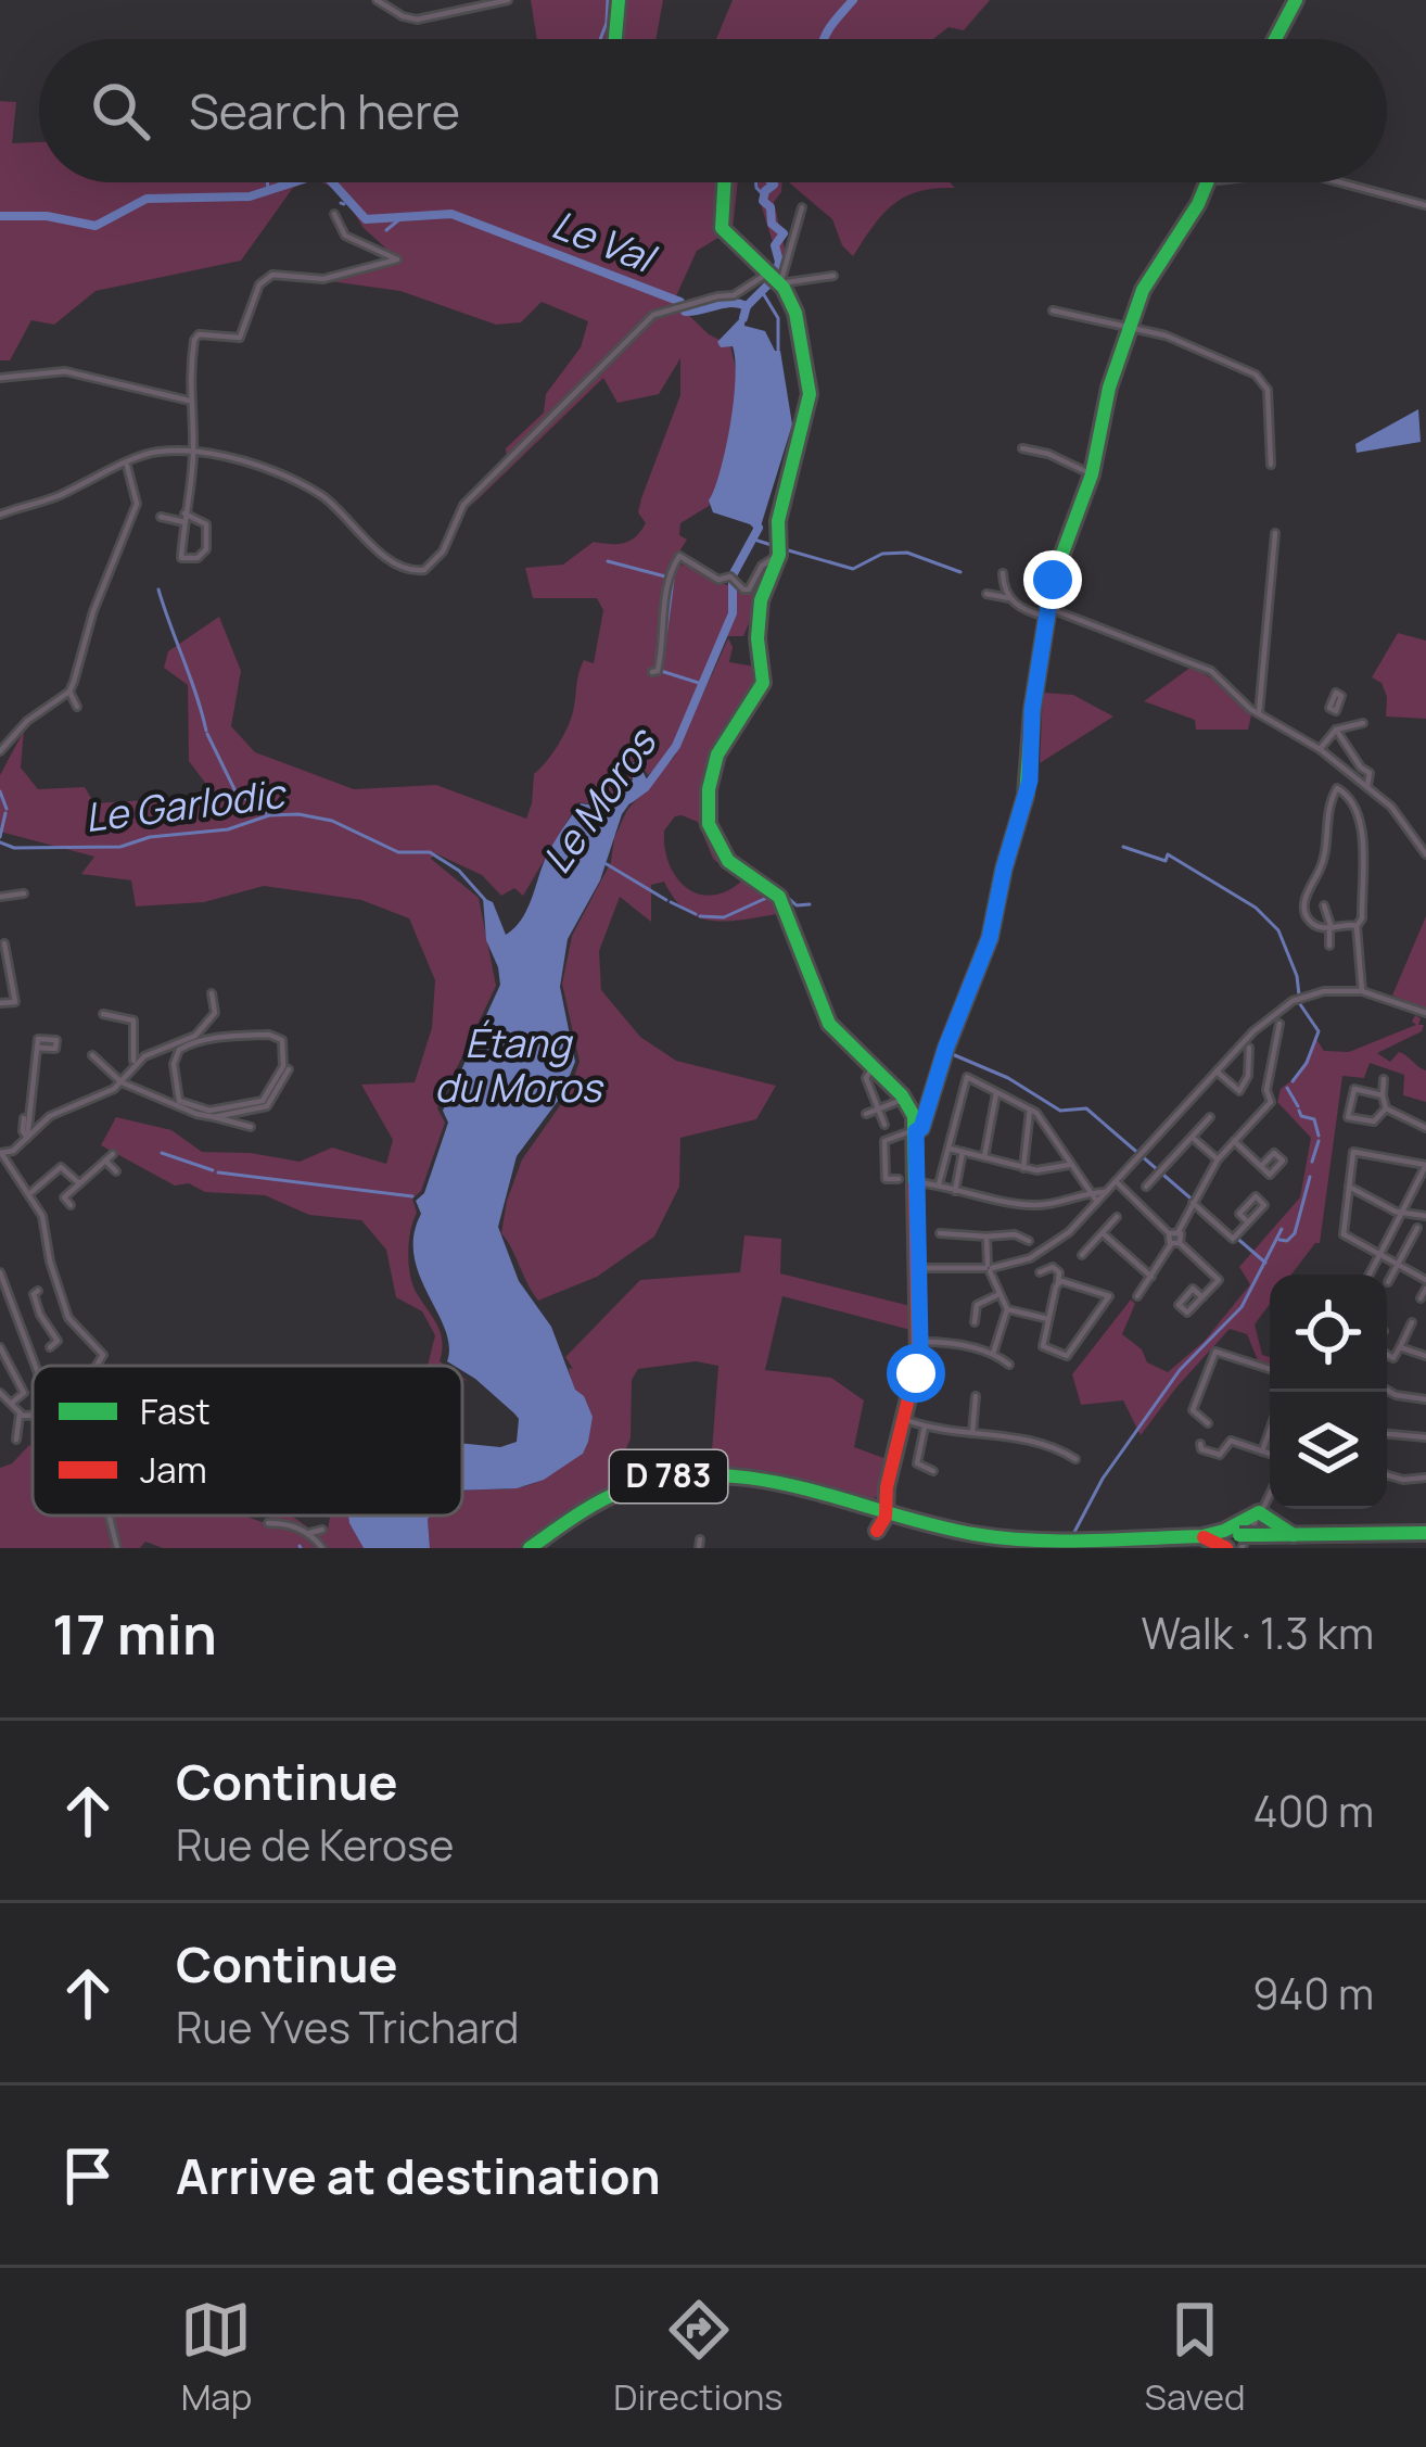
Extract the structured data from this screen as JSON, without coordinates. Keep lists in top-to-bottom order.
{
  "streets": {
    "main road": ["D 783"]
  },
  "water": [
    "Le Val",
    "Le Moros",
    "Le Garlodic",
    "Étang du Moros"
  ],
  "legend": ["Fast", "Jam"],
  "page": {
    "search": "Search here",
    "heading": ["17 min", "Walk · 1.3 km"],
    "list": [
      ["Continue", "Rue de Kerose", "400 m"],
      ["Continue", "Rue Yves Trichard", "940 m"],
      "Arrive at destination"
    ],
    "nav": ["Map", "Directions", "Saved"]
  }
}
